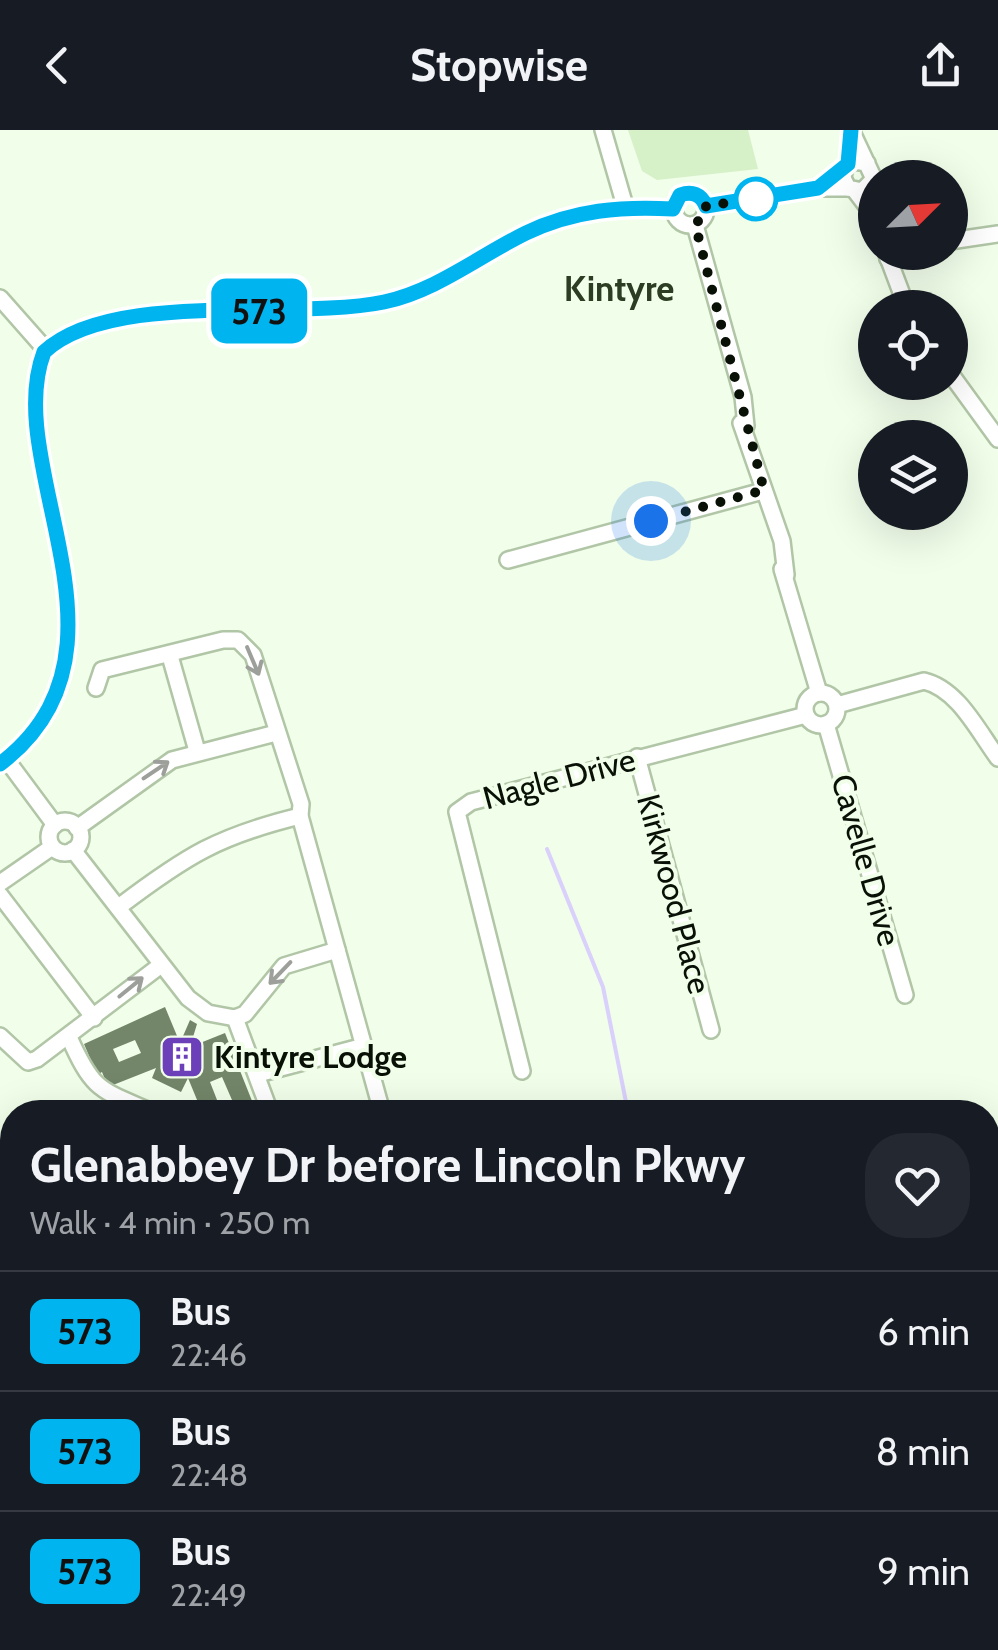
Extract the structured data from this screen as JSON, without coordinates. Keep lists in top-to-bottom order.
{
  "streets": {
    "street": ["Nagle Drive", "Cavelle Drive", "Kirkwood Place"]
  },
  "crossings": [
    ["Nagle Drive", "Cavelle Drive"],
    ["Nagle Drive", "Kirkwood Place"]
  ],
  "districts": ["Kintyre"],
  "places": {
    "building": ["Kintyre Lodge"]
  },
  "lines": ["bus line 573"],
  "north": "top right",
  "page": {
    "header": "Stopwise",
    "on_map": "573",
    "heading": ["Glenabbey Dr before Lincoln Pkwy", "Walk · 4 min · 250 m"],
    "list": [
      {
        "mark": "573",
        "name": "Bus",
        "note": "22:46",
        "value": "6 min"
      },
      {
        "mark": "573",
        "name": "Bus",
        "note": "22:48",
        "value": "8 min"
      },
      {
        "mark": "573",
        "name": "Bus",
        "note": "22:49",
        "value": "9 min"
      }
    ]
  }
}
